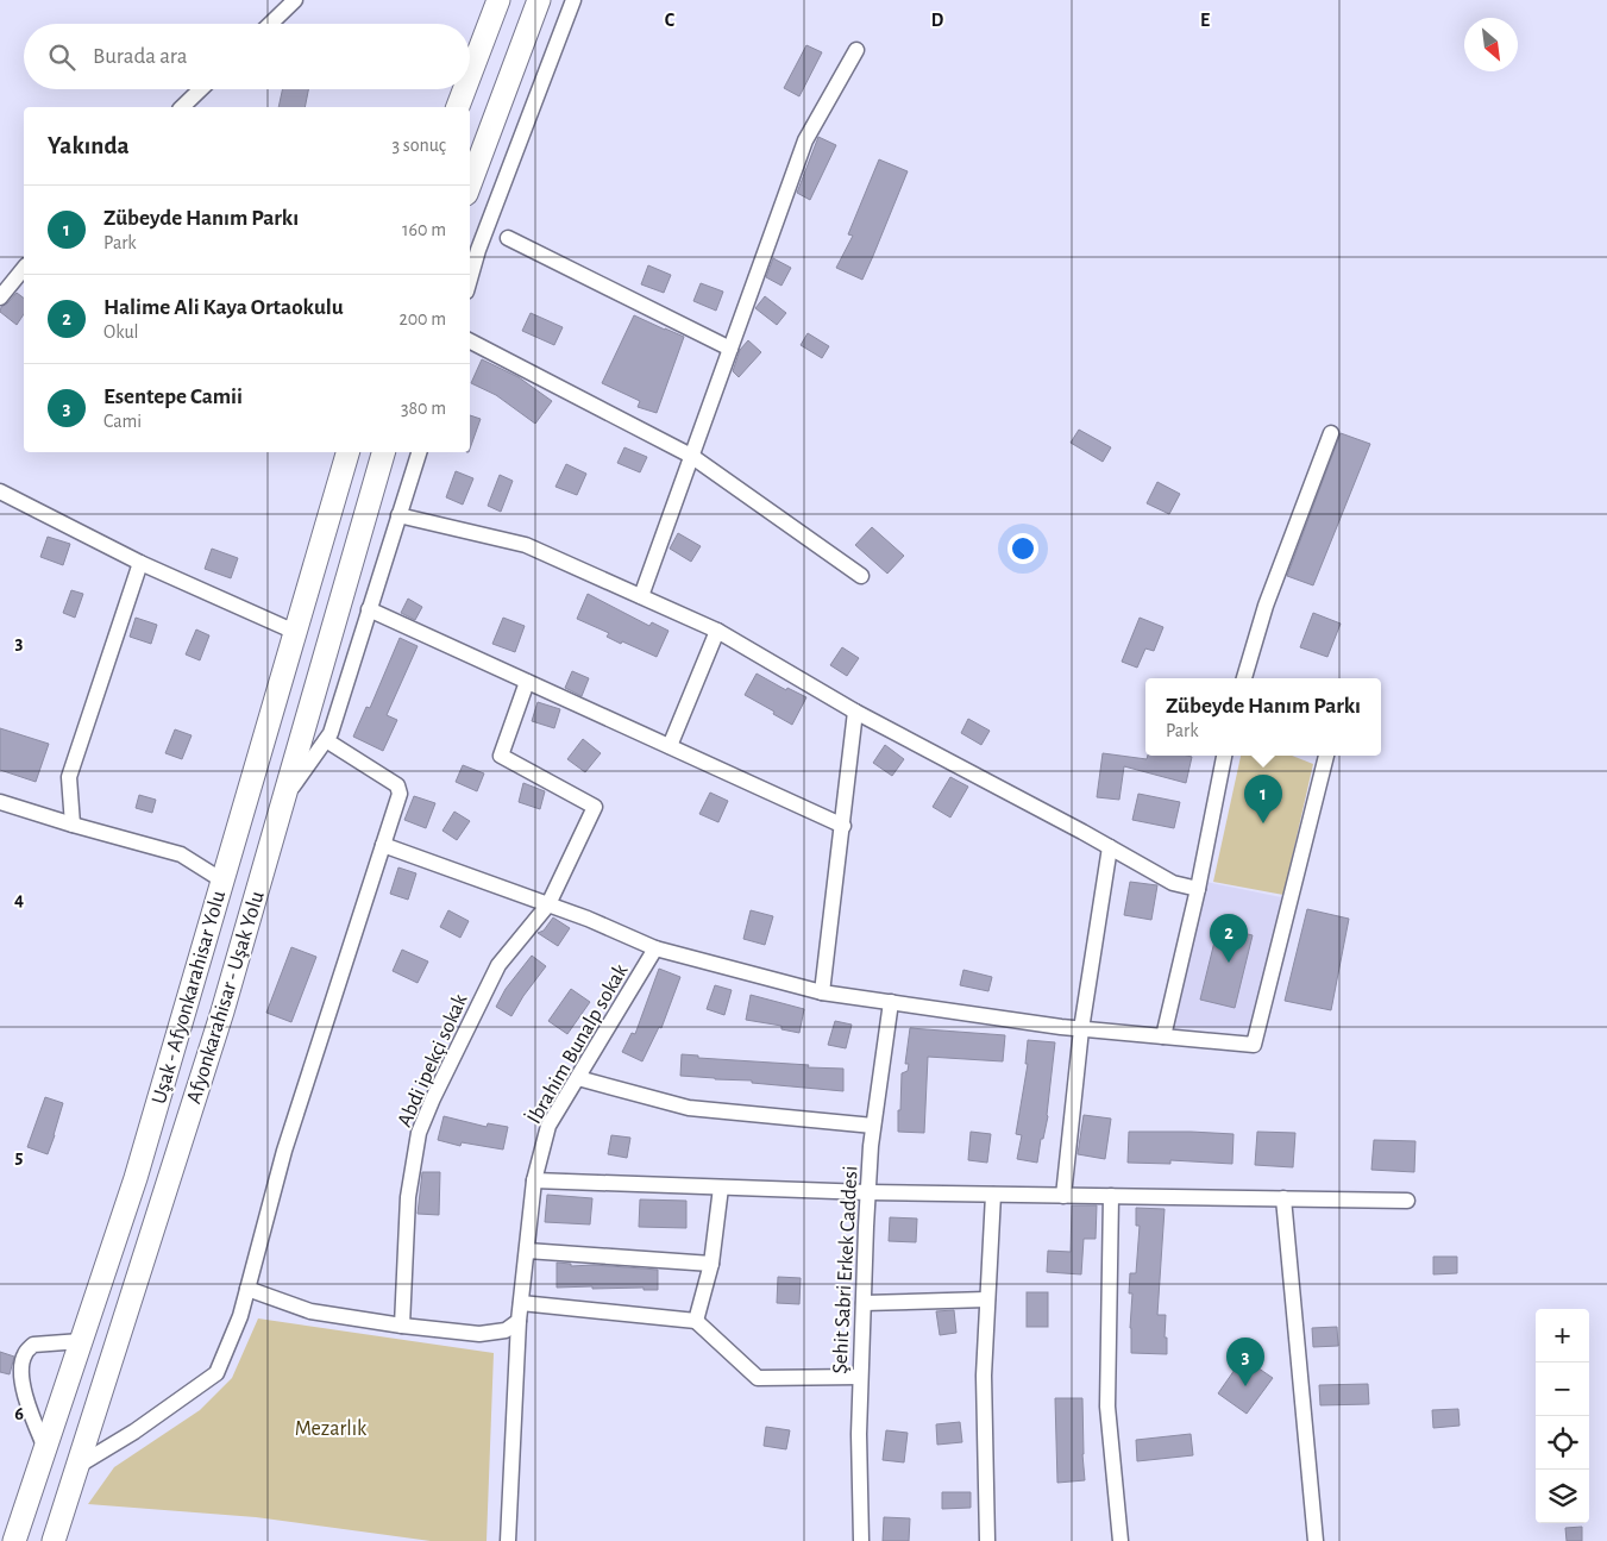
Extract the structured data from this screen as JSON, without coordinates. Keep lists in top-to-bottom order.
{
  "streets": {
    "highway": ["Uşak - Afyonkarahisar Yolu", "Afyonkarahisar - Uşak Yolu"],
    "street": ["İbrahim Bunalp sokak", "Abdi ipekçi sokak", "Şehit Sabri Erkek Caddesi"]
  },
  "parks": ["Mezarlık"],
  "north": "bottom right",
  "page": {
    "search": "Burada ara",
    "heading": ["Yakında", "3 sonuç"],
    "list": [
      {
        "mark": "1",
        "name": "Zübeyde Hanım Parkı",
        "note": "Park",
        "value": "160 m"
      },
      {
        "mark": "2",
        "name": "Halime Ali Kaya Ortaokulu",
        "note": "Okul",
        "value": "200 m"
      },
      {
        "mark": "3",
        "name": "Esentepe Camii",
        "note": "Cami",
        "value": "380 m"
      }
    ],
    "popup": ["Zübeyde Hanım Parkı", "Park"],
    "pins": ["1", "2", "3"],
    "map_buttons": ["+", "−"]
  },
  "grid": {
    "columns": ["C", "D", "E"],
    "rows": [
      "3",
      "4",
      "5",
      "6"
    ]
  }
}
